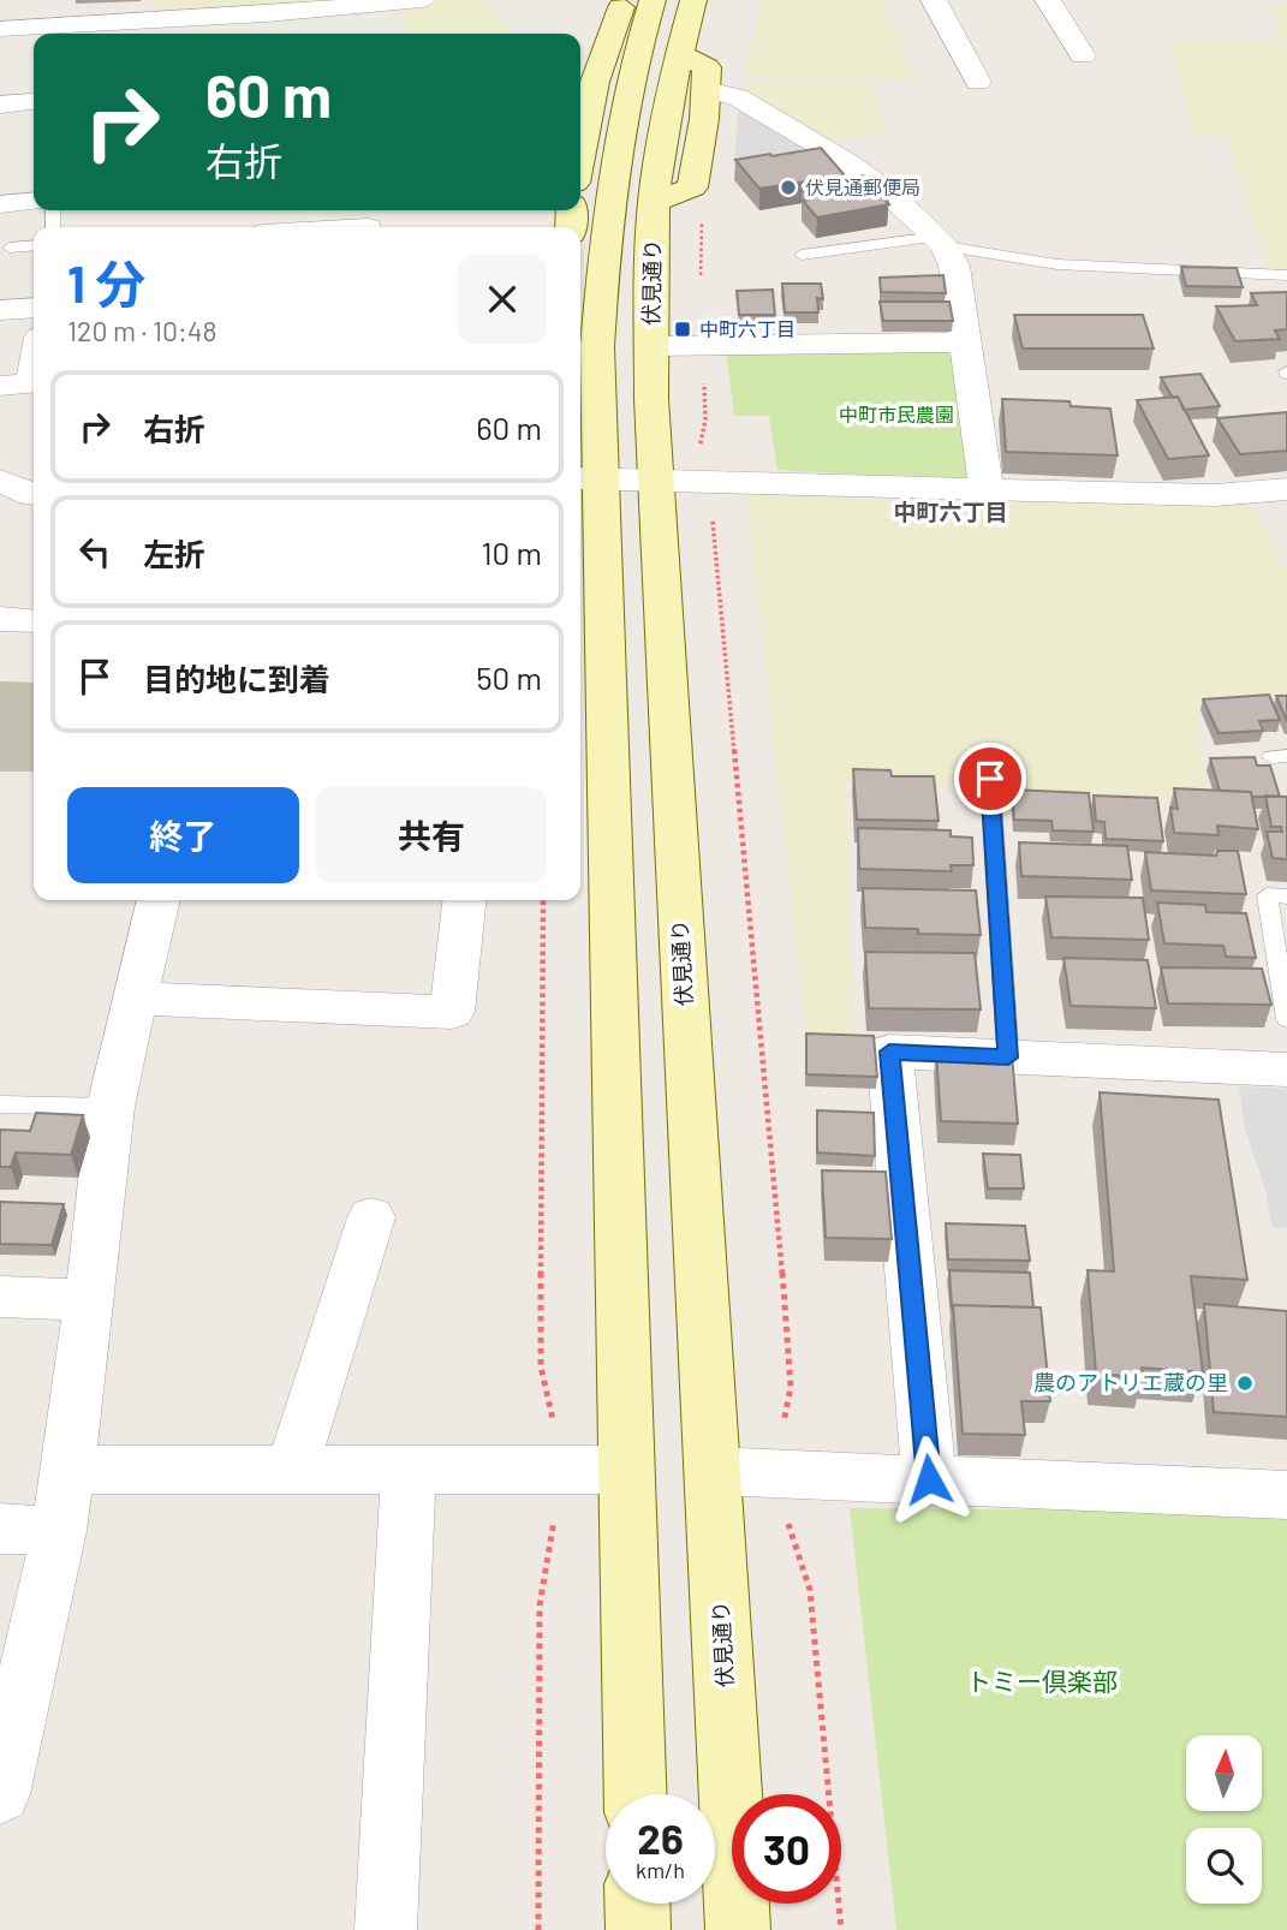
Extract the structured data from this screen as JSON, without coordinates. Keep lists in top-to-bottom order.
{
  "streets": {
    "main road": ["伏見通り"]
  },
  "districts": ["中町六丁目"],
  "parks": ["中町市民農園", "トミー倶楽部"],
  "places": {
    "other": ["伏見通郵便局", "農のアトリエ蔵の里"],
    "transit": ["中町六丁目"]
  },
  "north": "top",
  "page": {
    "turn": ["60 m", "右折"],
    "heading": ["1 分", "120 m · 10:48"],
    "list": [
      {
        "name": "右折",
        "value": "60 m"
      },
      {
        "name": "左折",
        "value": "10 m"
      },
      {
        "name": "目的地に到着",
        "value": "50 m"
      }
    ],
    "buttons": ["終了", "共有"],
    "speed": "26 km/h",
    "limit": "30"
  }
}
